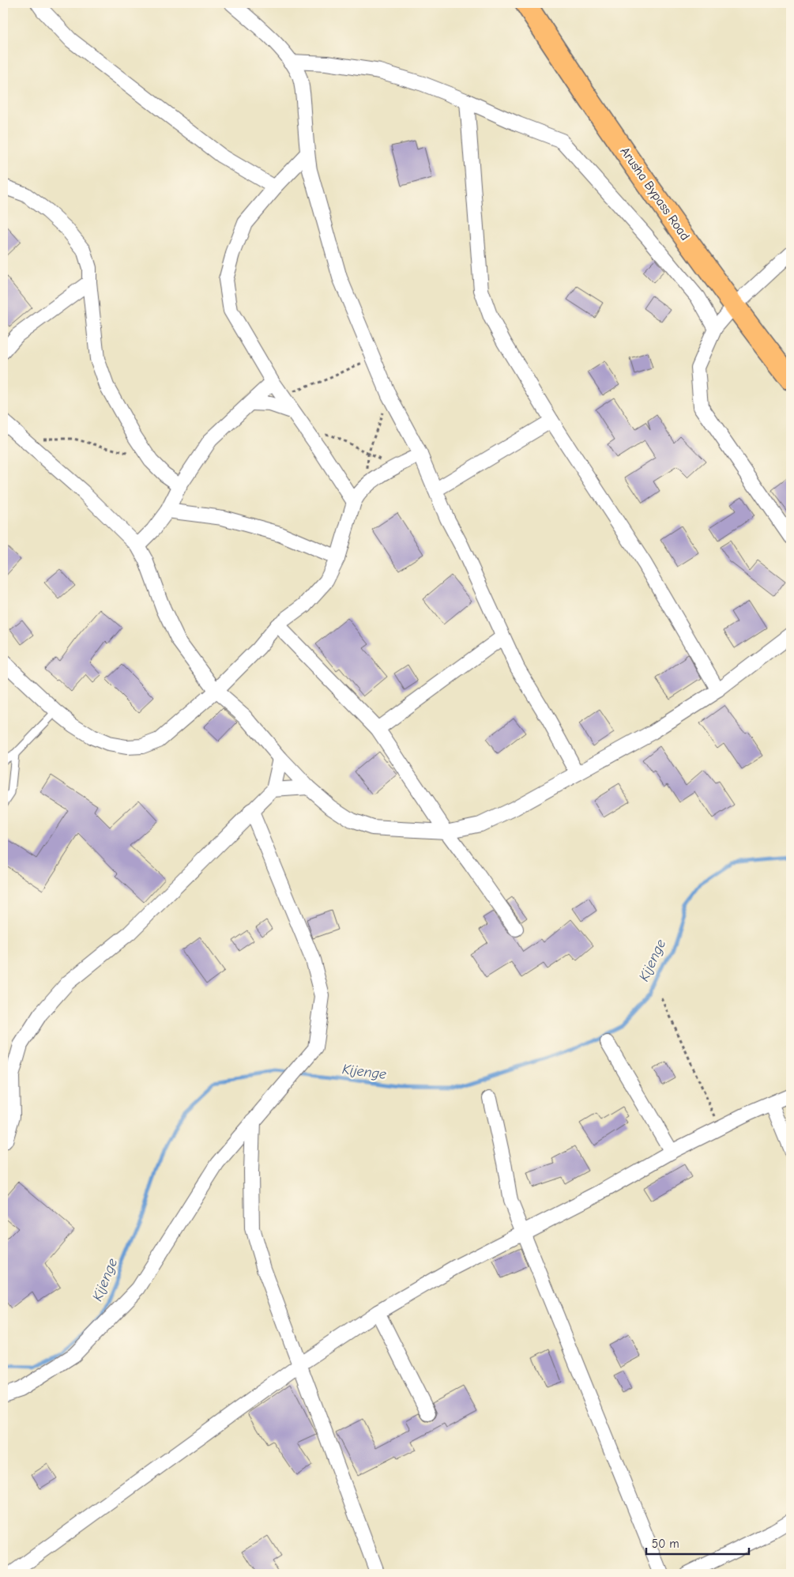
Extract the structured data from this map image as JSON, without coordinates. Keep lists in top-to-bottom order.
{
  "streets": {
    "main road": ["Arusha Bypass Road"]
  },
  "water": ["Kijenge"],
  "scale_bar": "50 m"
}
